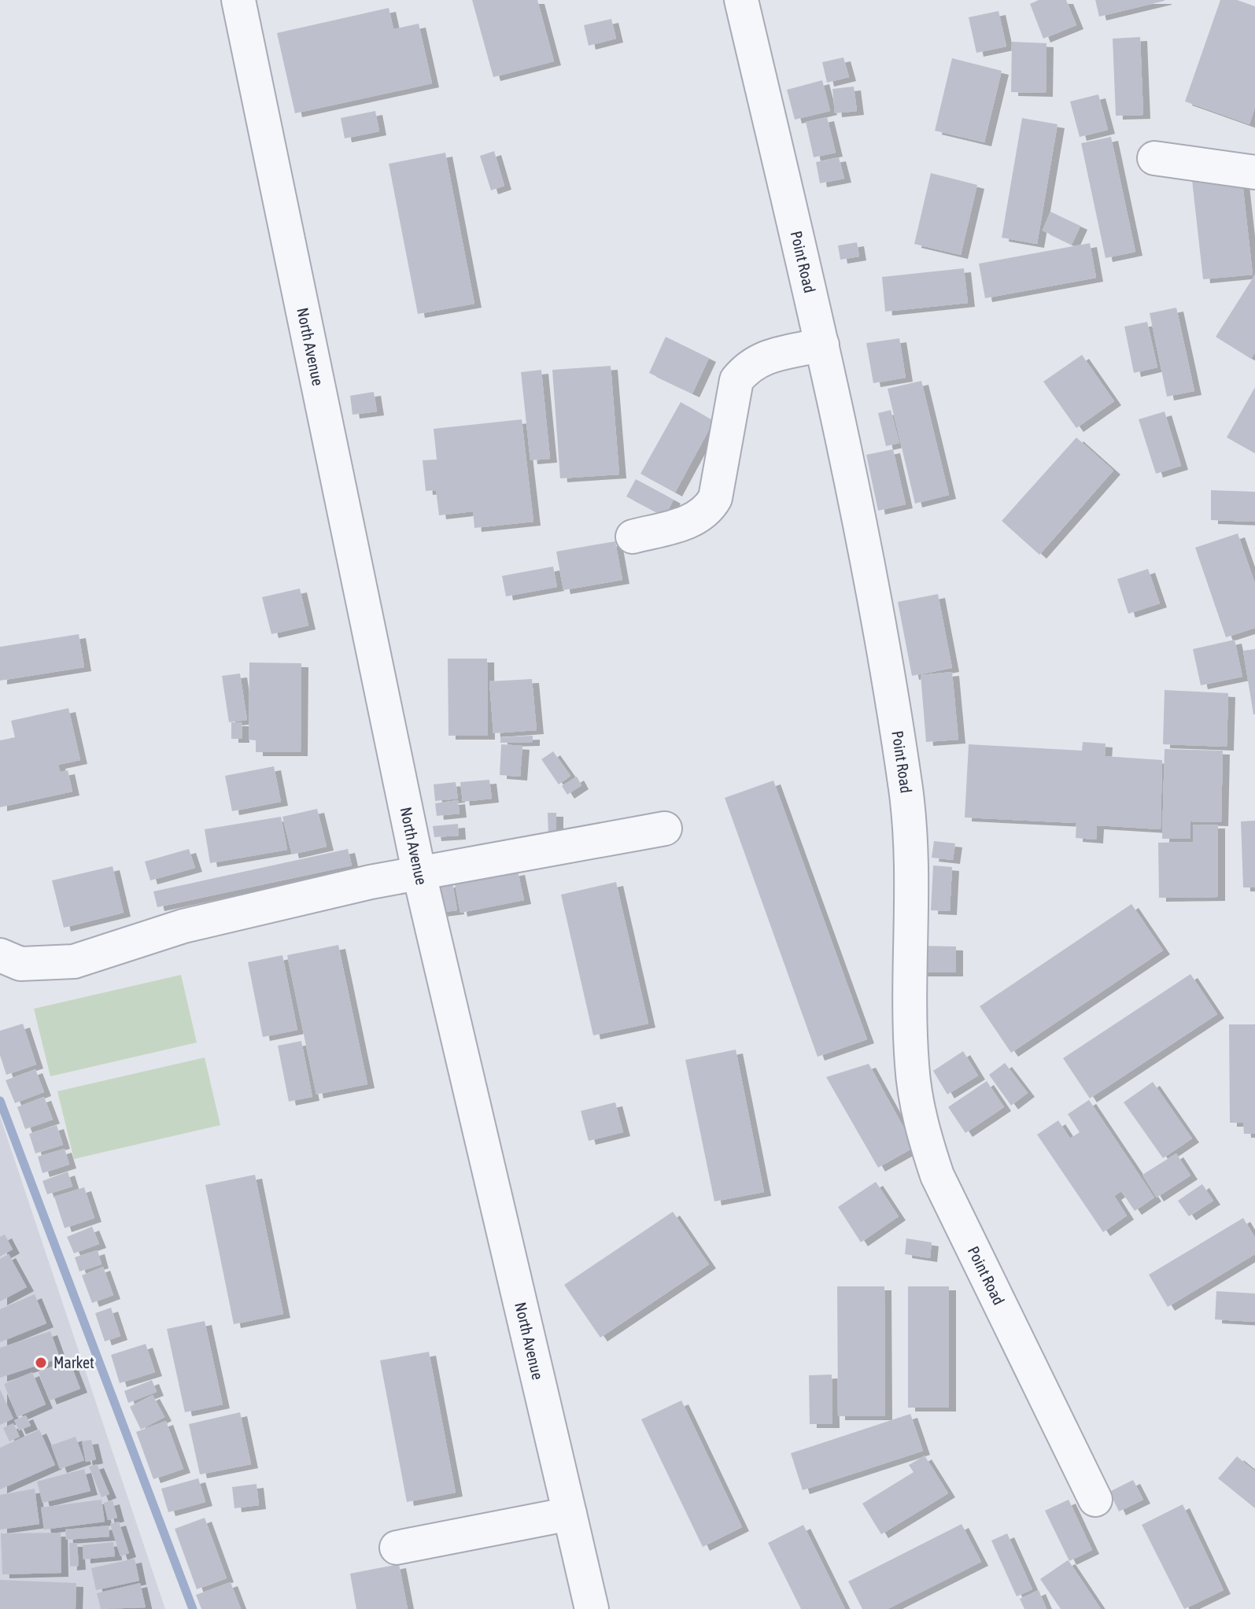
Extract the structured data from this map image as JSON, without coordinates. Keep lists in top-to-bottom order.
{
  "streets": {
    "street": ["Point Road", "North Avenue"]
  },
  "places": ["Market"]
}
